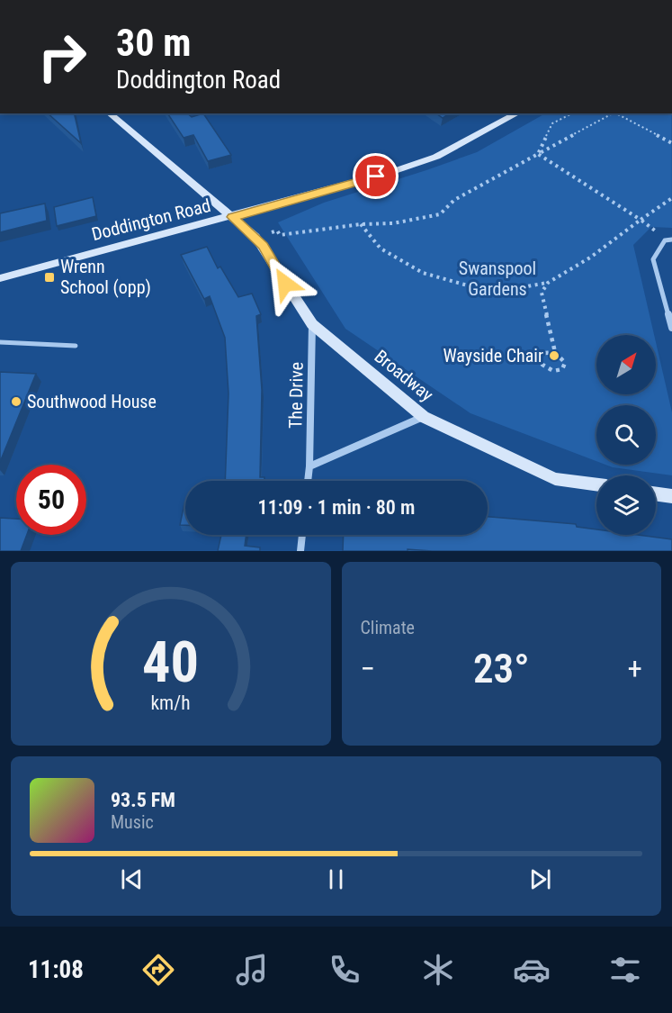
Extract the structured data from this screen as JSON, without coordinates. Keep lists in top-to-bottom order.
{
  "streets": {
    "main road": ["Doddington Road", "Broadway"],
    "street": ["The Drive"]
  },
  "crossings": [
    ["Doddington Road", "Broadway"],
    ["Broadway", "The Drive"]
  ],
  "parks": ["Swanspool Gardens"],
  "places": {
    "transit": ["Wrenn School (opp)"],
    "other": ["Wayside Chair", "Southwood House"]
  },
  "north": "top right",
  "page": {
    "turn": ["30 m", "Doddington Road"],
    "limit": "50",
    "trip": "11:09 · 1 min · 80 m",
    "tile": "Climate",
    "heat": ["−", "23°", "+"],
    "song": ["93.5 FM", "Music"],
    "tabs": "11:08",
    "gauge": ["40", "km/h"]
  }
}
